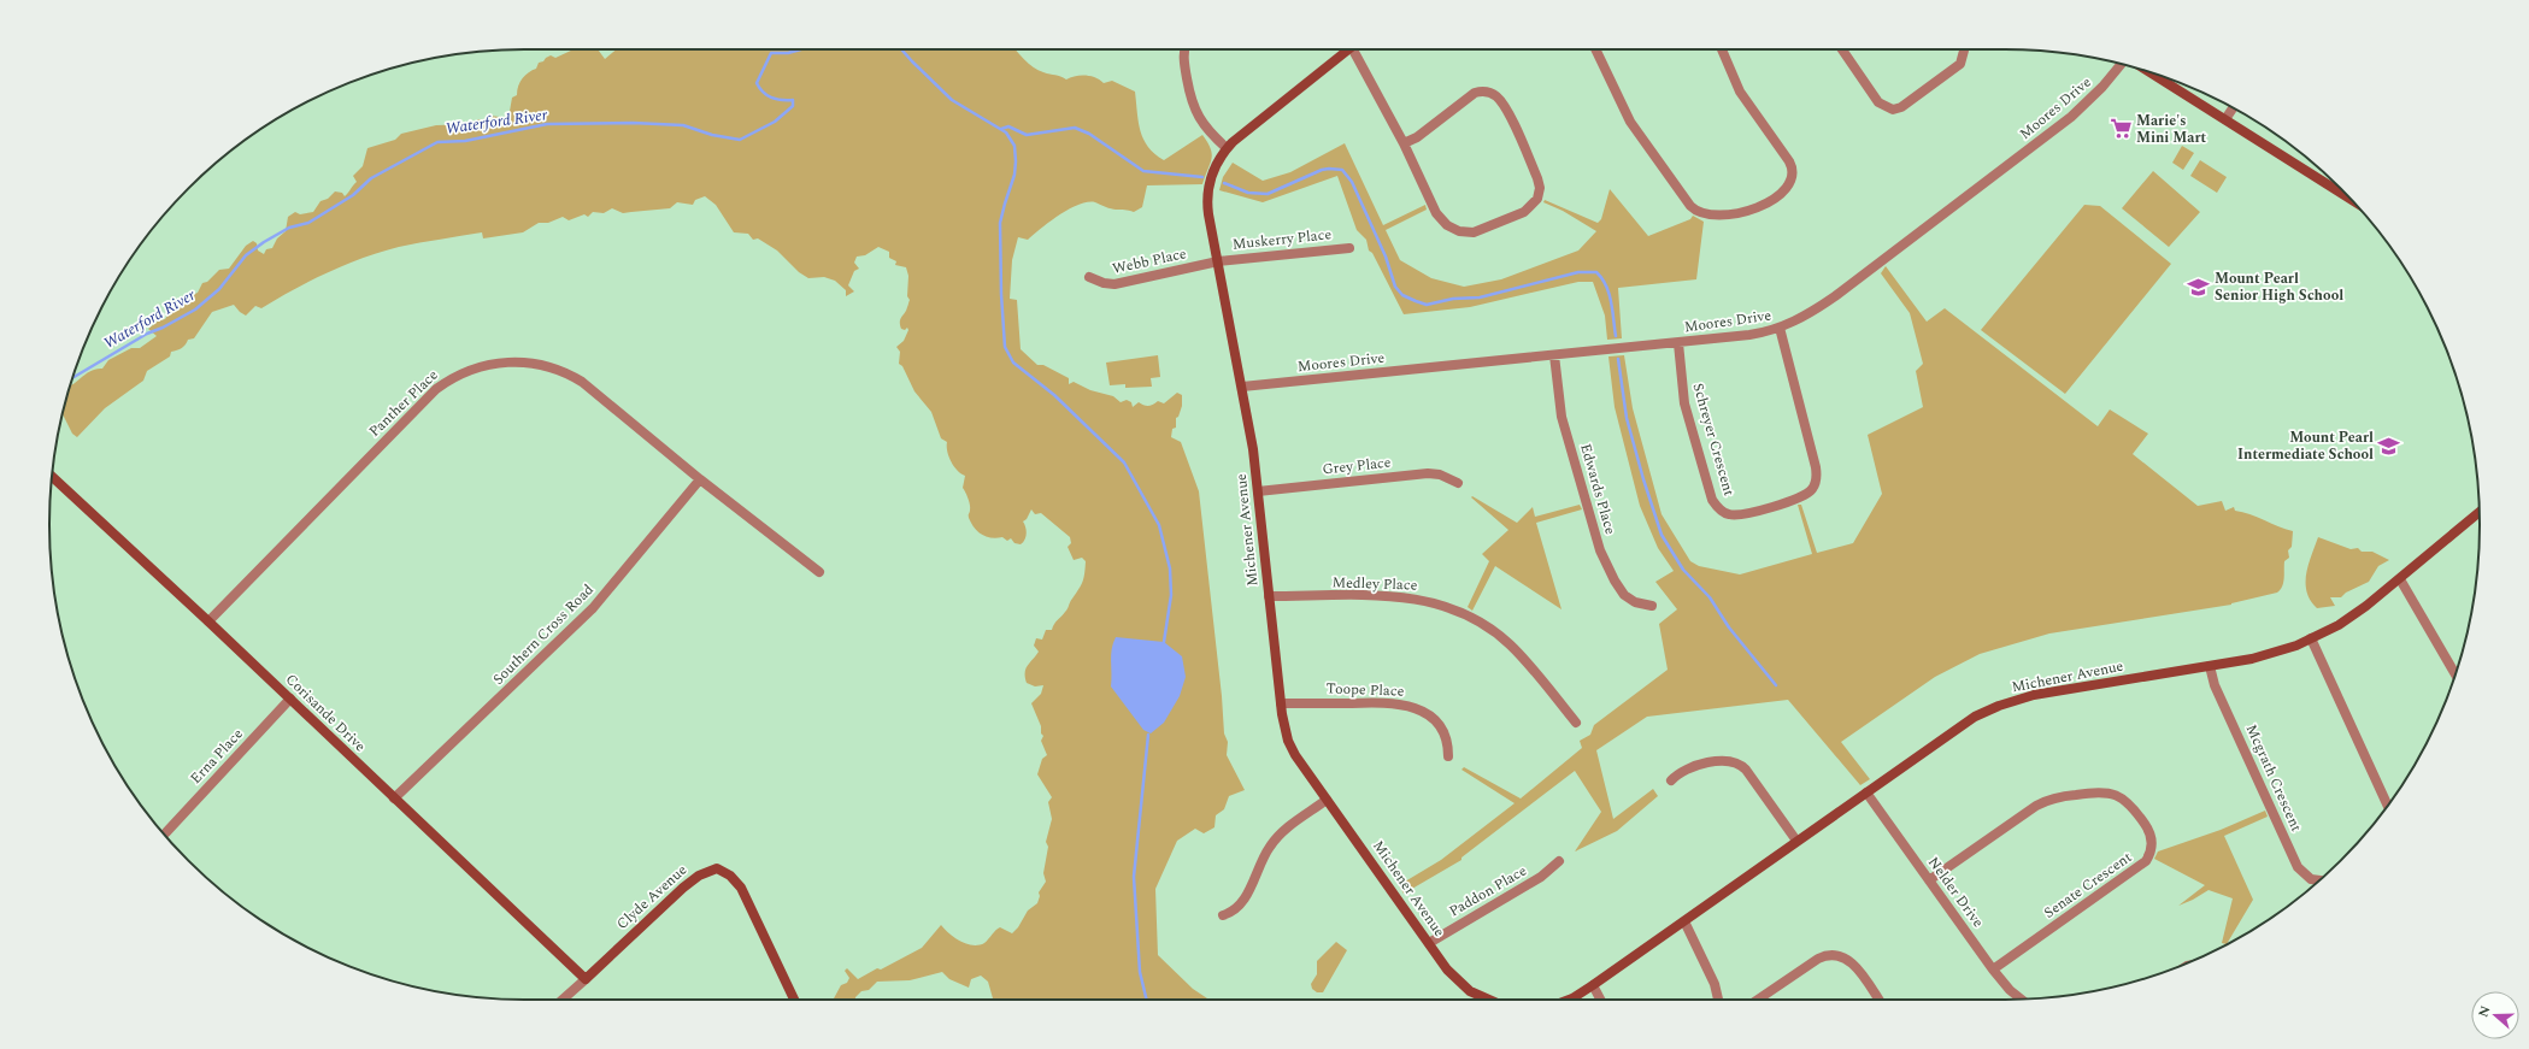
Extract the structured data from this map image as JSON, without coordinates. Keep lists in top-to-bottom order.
{
  "streets": {
    "street": [
      "Moores Drive",
      "Muskerry Place",
      "Webb Place",
      "Panther Place",
      "Schreyer Crescent",
      "Grey Place",
      "Edwards Place",
      "Michener Avenue",
      "Medley Place",
      "Southern Cross Road",
      "Toope Place",
      "Corisande Drive",
      "Erna Place",
      "Mcgrath Crescent",
      "Senate Crescent",
      "Paddon Place",
      "Nelder Drive",
      "Clyde Avenue"
    ]
  },
  "crossings": [
    ["Moores Drive", "Schreyer Crescent"],
    ["Moores Drive", "Edwards Place"],
    ["Moores Drive", "Michener Avenue"],
    ["Muskerry Place", "Webb Place"],
    ["Muskerry Place", "Michener Avenue"],
    ["Webb Place", "Michener Avenue"],
    ["Panther Place", "Southern Cross Road"],
    ["Panther Place", "Corisande Drive"],
    ["Grey Place", "Michener Avenue"],
    ["Michener Avenue", "Medley Place"],
    ["Michener Avenue", "Toope Place"],
    ["Michener Avenue", "Mcgrath Crescent"],
    ["Michener Avenue", "Paddon Place"],
    ["Michener Avenue", "Nelder Drive"],
    ["Southern Cross Road", "Corisande Drive"],
    ["Corisande Drive", "Erna Place"],
    ["Corisande Drive", "Clyde Avenue"],
    ["Senate Crescent", "Nelder Drive"]
  ],
  "water": ["Waterford River"],
  "places": {
    "supermarket": ["Marie's Mini Mart"],
    "school or university": ["Mount Pearl Senior High School", "Mount Pearl Intermediate School"]
  },
  "north": "left"
}
